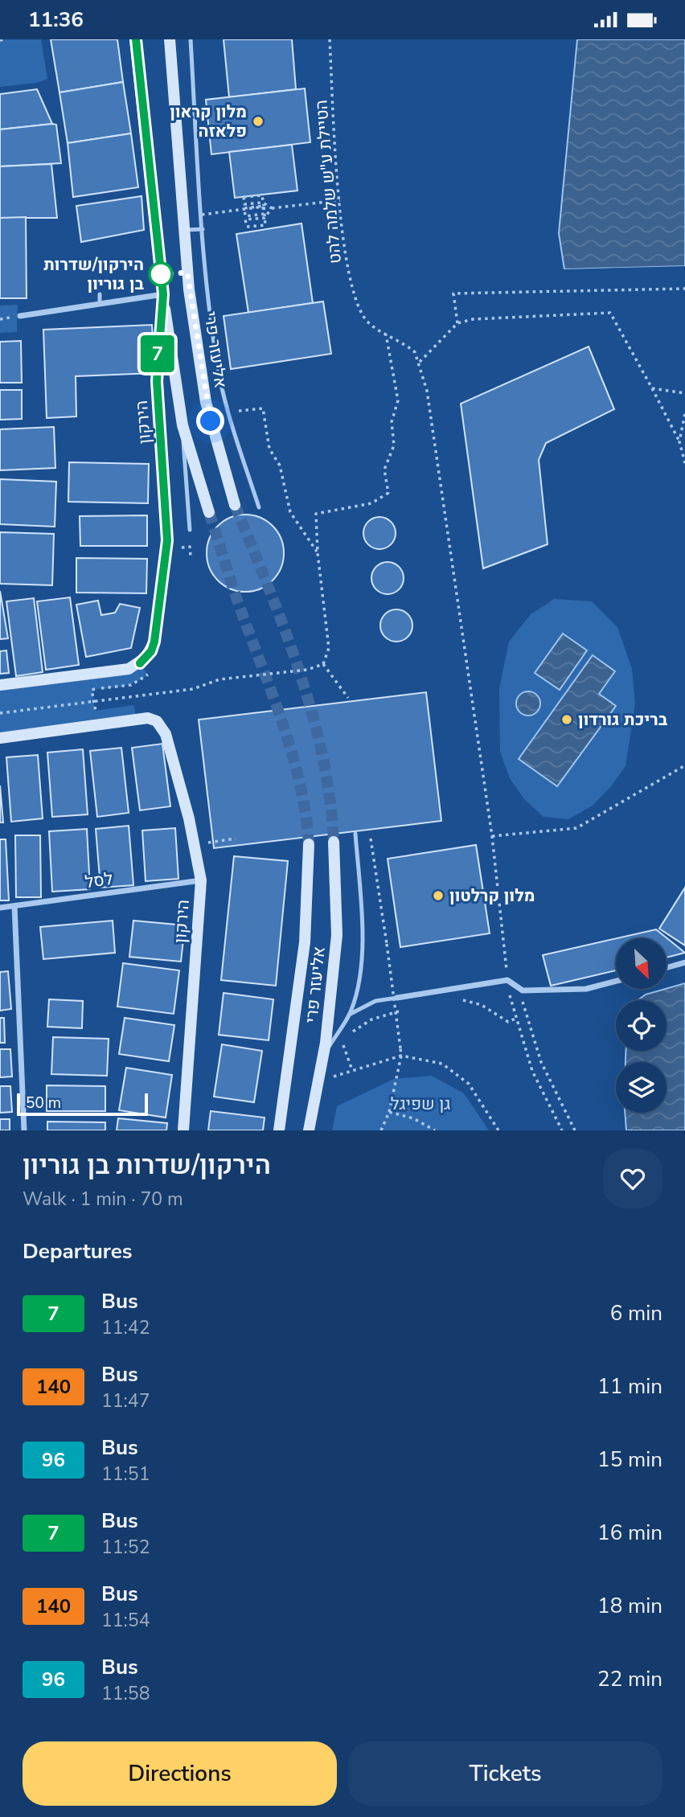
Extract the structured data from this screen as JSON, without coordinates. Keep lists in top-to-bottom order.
{
  "streets": {
    "main road": ["אליעזר פרי", "הירקון"],
    "street": ["לסל"],
    "path": ["הטיילת ע\"ש שלמה להט"]
  },
  "crossings": [
    ["הירקון", "לסל"]
  ],
  "parks": ["גן שפיגל"],
  "places": [
    "מלון קראון פלאזה",
    "הירקון/שדרות בן גוריון",
    "בריכת גורדון",
    "מלון קרלטון"
  ],
  "lines": ["bus line 7"],
  "scale_bar": "50 m",
  "north": "bottom right",
  "page": {
    "status": "11:36",
    "on_map": "7",
    "scale": "50 m",
    "heading": [
      ["הירקון/שדרות בן גוריון", "Walk · 1 min · 70 m"],
      "Departures"
    ],
    "list": [
      {
        "mark": "7",
        "name": "Bus",
        "note": "11:42",
        "value": "6 min"
      },
      {
        "mark": "140",
        "name": "Bus",
        "note": "11:47",
        "value": "11 min"
      },
      {
        "mark": "96",
        "name": "Bus",
        "note": "11:51",
        "value": "15 min"
      },
      {
        "mark": "7",
        "name": "Bus",
        "note": "11:52",
        "value": "16 min"
      },
      {
        "mark": "140",
        "name": "Bus",
        "note": "11:54",
        "value": "18 min"
      },
      {
        "mark": "96",
        "name": "Bus",
        "note": "11:58",
        "value": "22 min"
      }
    ],
    "buttons": ["Directions", "Tickets"]
  }
}
